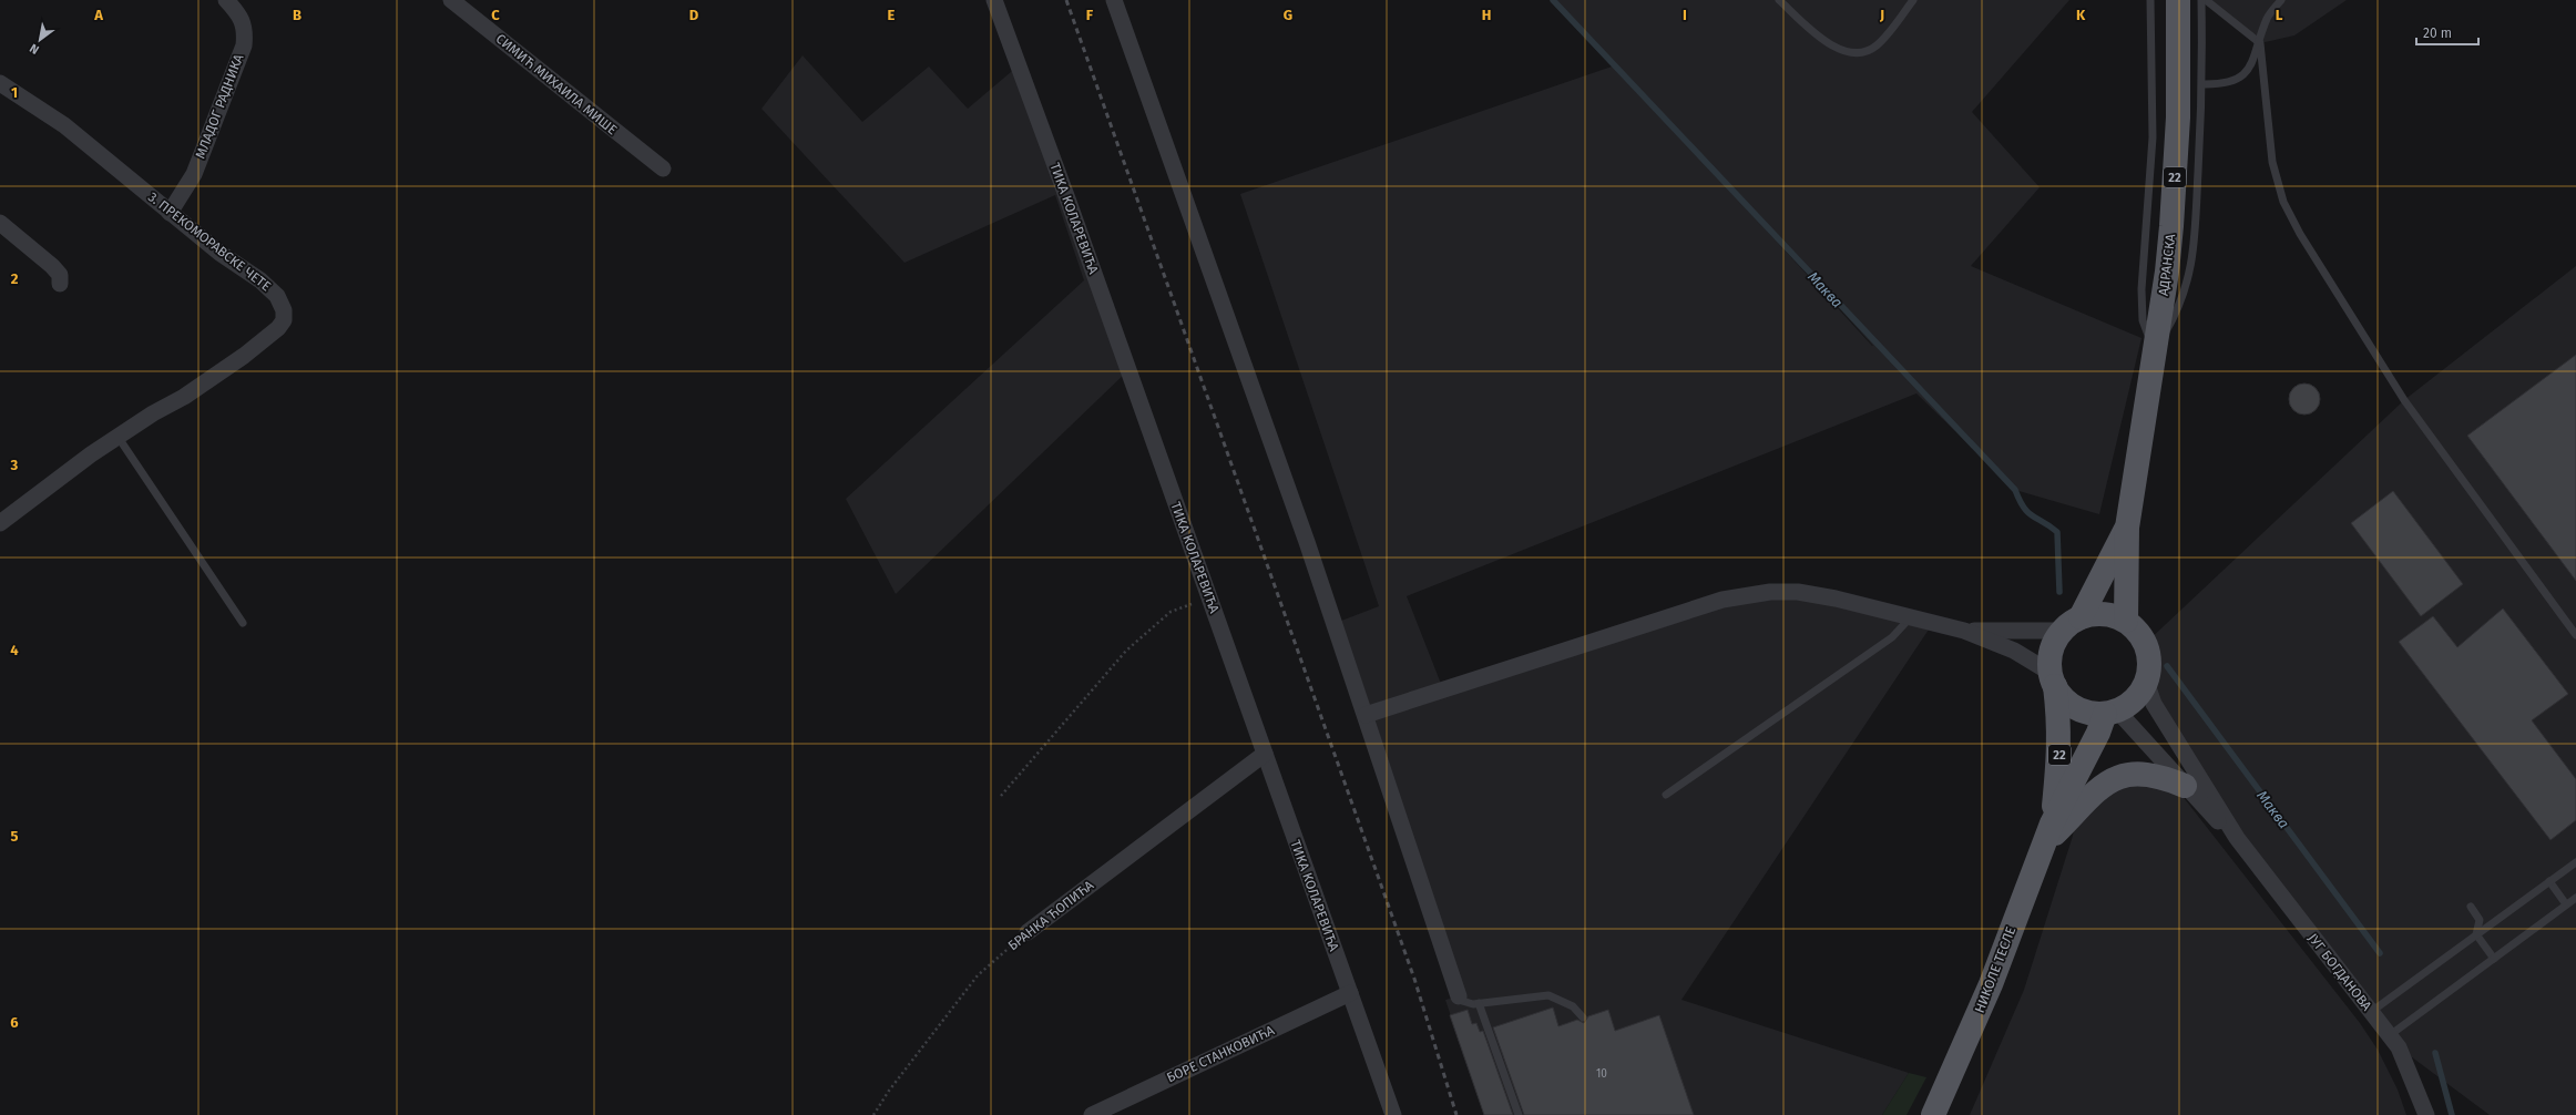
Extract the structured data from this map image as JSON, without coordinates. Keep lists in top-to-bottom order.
{
  "streets": {
    "main road": ["22", "АДРАНСКА", "НИКОЛЕ ТЕСЛЕ"],
    "street": [
      "СИМИЋ МИХАИЛА МИШЕ",
      "МЛАДОГ РАДНИКА",
      "ТИКА КОЛАРЕВИЋА",
      "3. ПРЕКОМОРАВСКЕ ЧЕТЕ",
      "БРАНКА ЋОПИЋА",
      "ЈУГ БОГДАНОВА",
      "БОРЕ СТАНКОВИЋА"
    ]
  },
  "crossings": [
    ["МЛАДОГ РАДНИКА", "3. ПРЕКОМОРАВСКЕ ЧЕТЕ"],
    ["22", "АДРАНСКА"],
    ["22", "НИКОЛЕ ТЕСЛЕ"],
    ["ТИКА КОЛАРЕВИЋА", "БРАНКА ЋОПИЋА"],
    ["ТИКА КОЛАРЕВИЋА", "БОРЕ СТАНКОВИЋА"],
    ["АДРАНСКА", "НИКОЛЕ ТЕСЛЕ"]
  ],
  "water": ["Маква"],
  "house_numbers": ["10"],
  "scale_bar": "20 m",
  "north": "bottom left",
  "grid": {
    "columns": [
      "A",
      "B",
      "C",
      "D",
      "E",
      "F",
      "G",
      "H",
      "I",
      "J",
      "K",
      "L"
    ],
    "rows": [
      "1",
      "2",
      "3",
      "4",
      "5",
      "6"
    ]
  }
}
